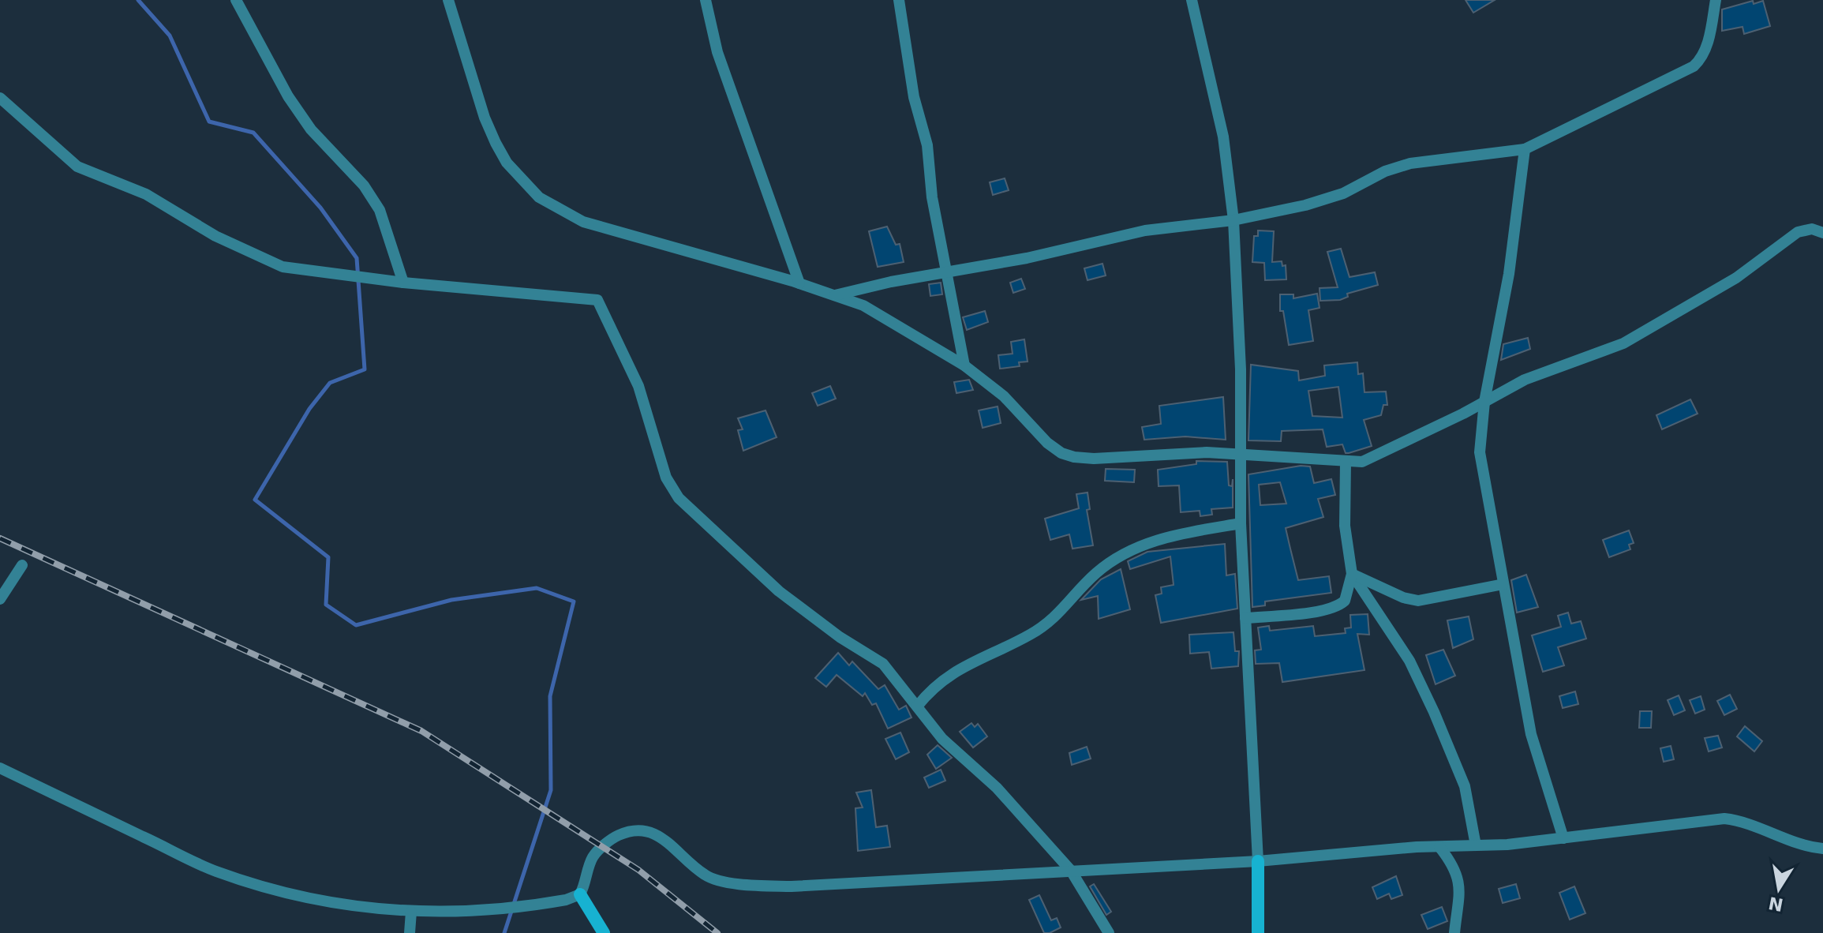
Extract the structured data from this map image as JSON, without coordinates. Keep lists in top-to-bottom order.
{
  "north": "bottom"
}
